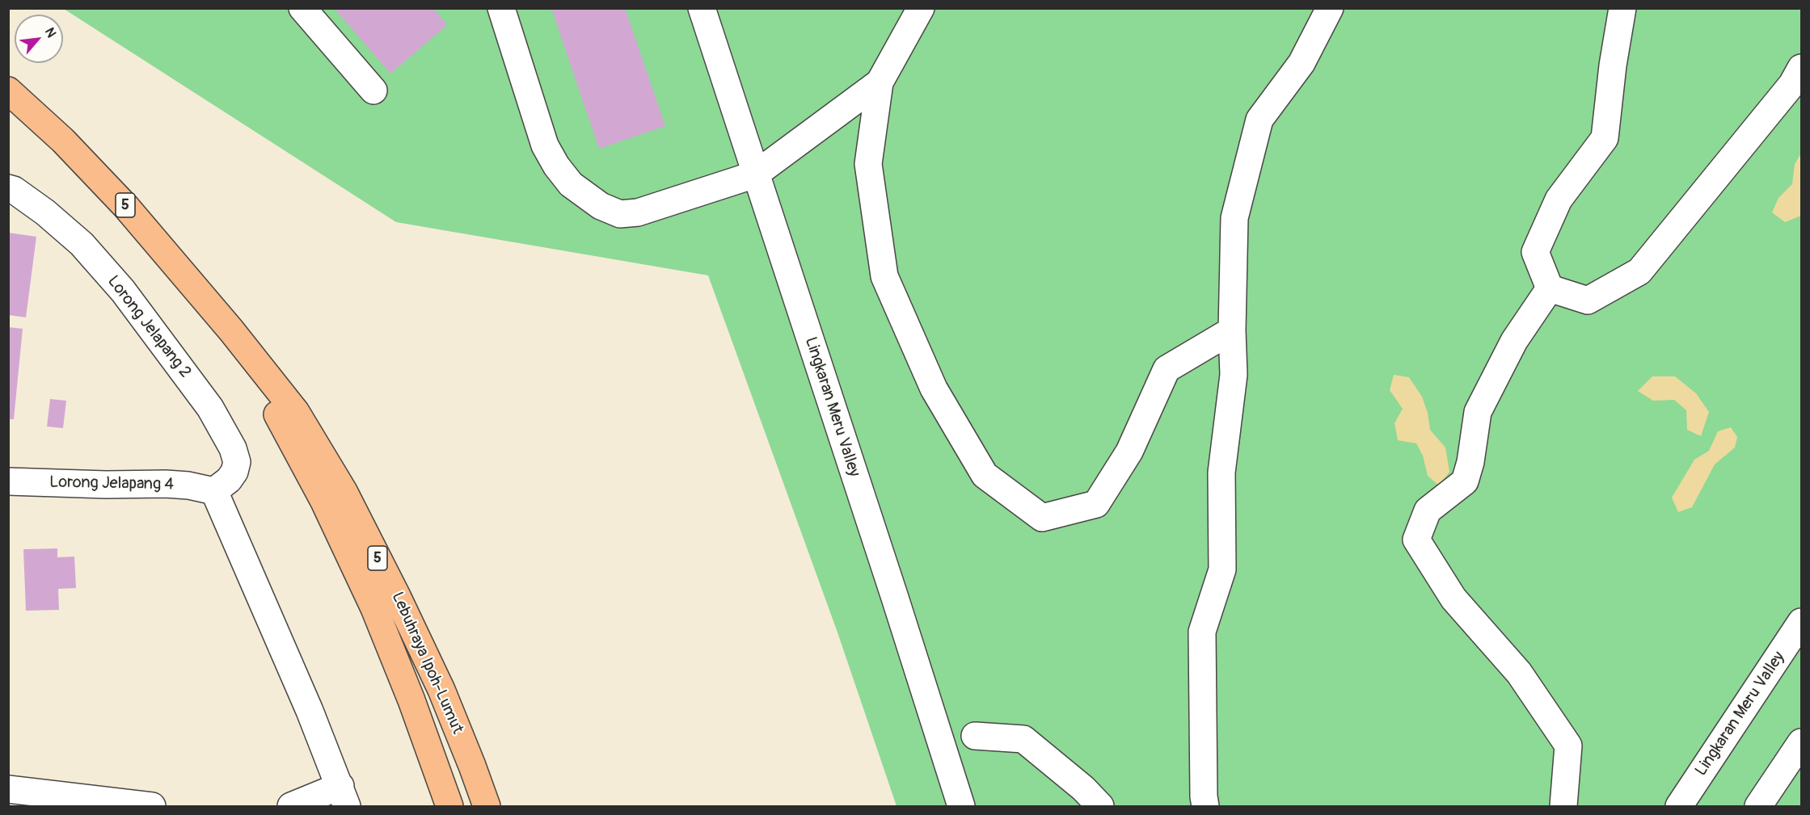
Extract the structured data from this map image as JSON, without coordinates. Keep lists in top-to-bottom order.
{
  "streets": {
    "highway": ["5", "Lebuhraya Ipoh-Lumut"],
    "street": ["Lorong Jelapang 2", "Lingkaran Meru Valley", "Lorong Jelapang 4"]
  },
  "crossings": [
    ["Lorong Jelapang 2", "Lorong Jelapang 4"]
  ],
  "north": "top right"
}
